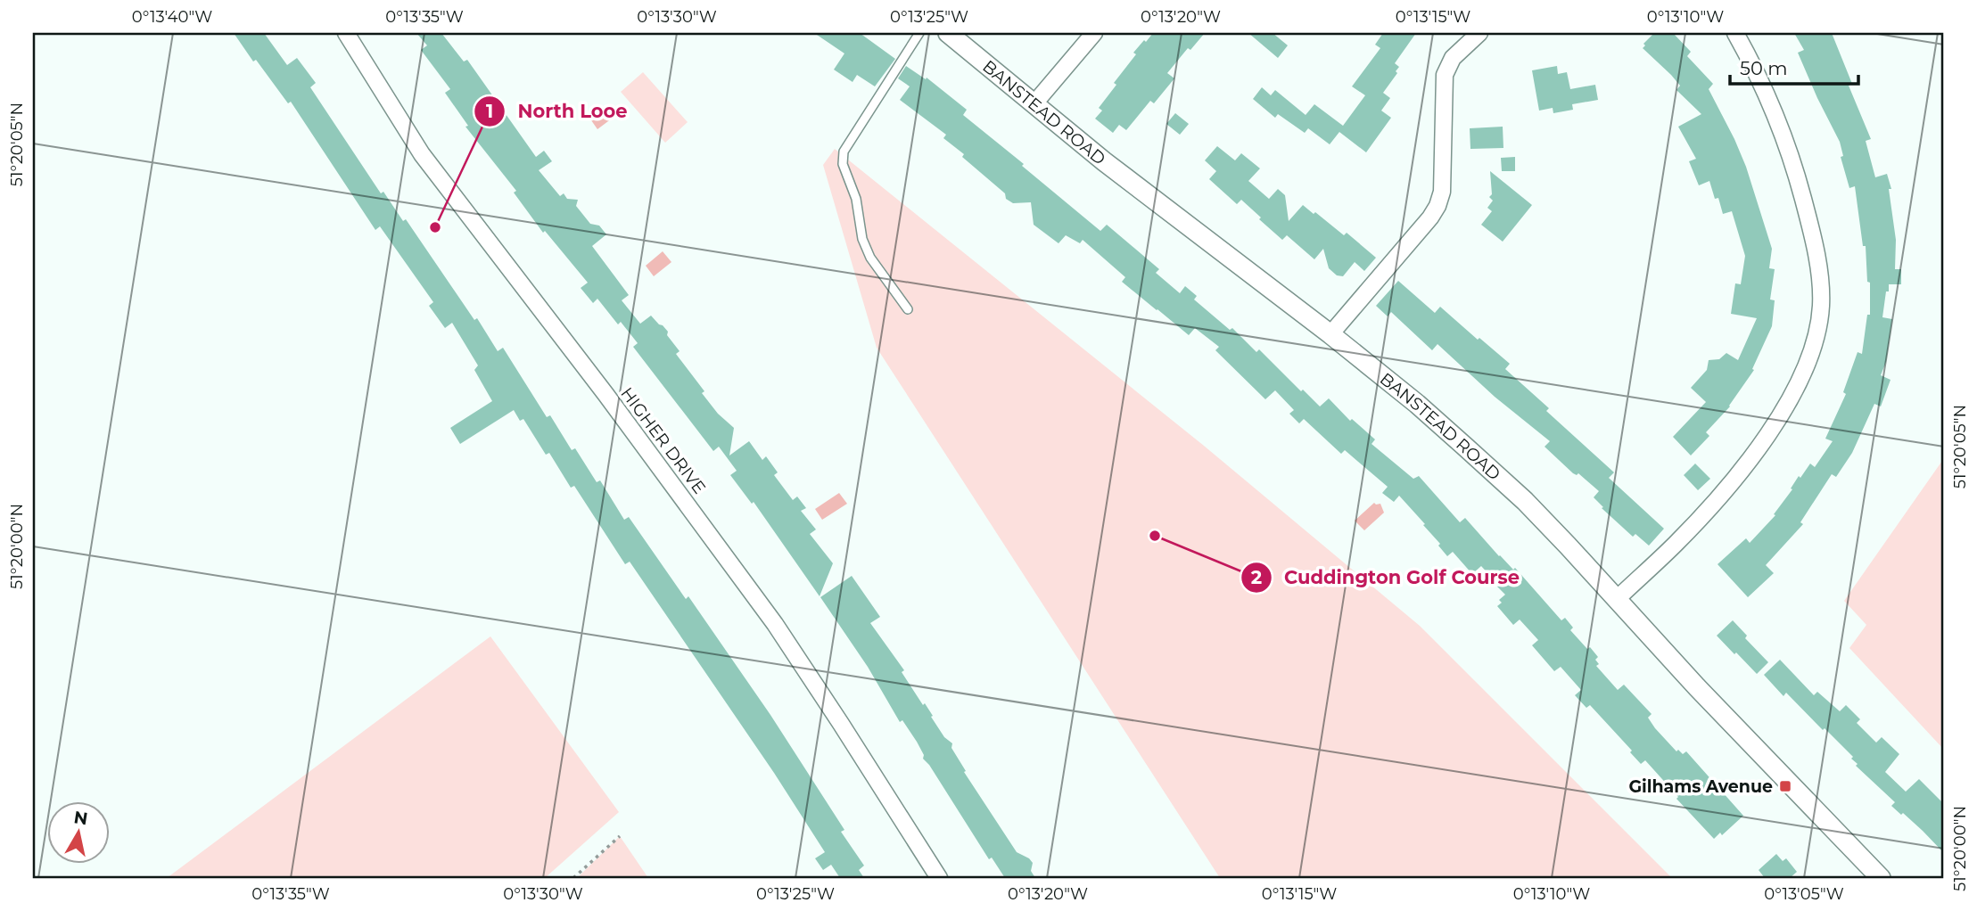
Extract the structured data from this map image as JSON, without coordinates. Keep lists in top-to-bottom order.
{
  "streets": {
    "street": ["BANSTEAD ROAD", "HIGHER DRIVE"]
  },
  "places": {
    "other": ["North Looe", "Cuddington Golf Course"],
    "transit": ["Gilhams Avenue"]
  },
  "scale_bar": "50 m",
  "north": "top",
  "coordinates": [
    "0°13'40\"W",
    "0°13'35\"W",
    "0°13'30\"W",
    "0°13'25\"W",
    "0°13'20\"W",
    "0°13'15\"W",
    "0°13'10\"W",
    "51°20'05\"N",
    "51°20'00\"N",
    "0°13'05\"W"
  ]
}
